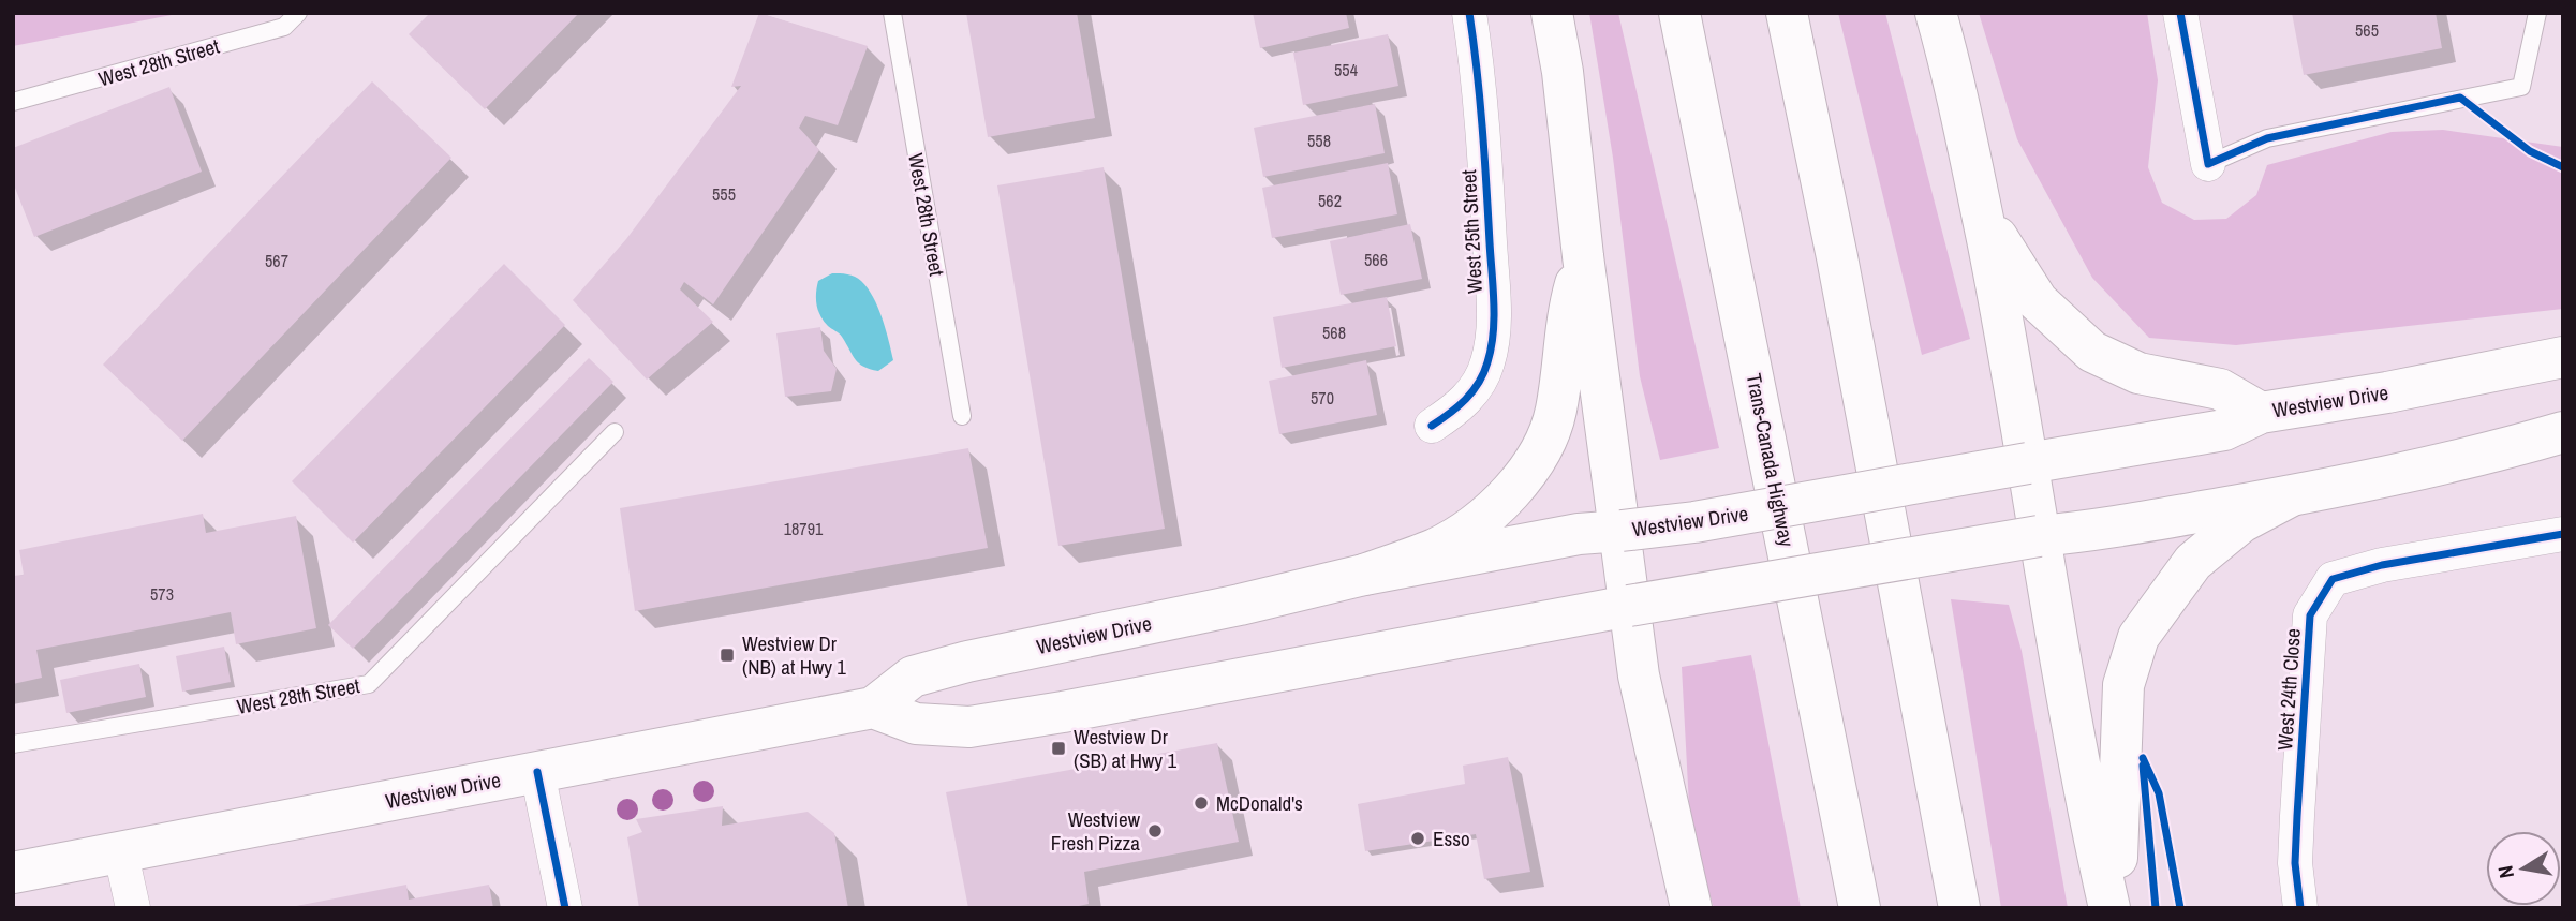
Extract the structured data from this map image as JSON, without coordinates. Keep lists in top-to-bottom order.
{
  "streets": {
    "main road": ["Westview Drive", "Trans-Canada Highway"],
    "street": ["West 25th Street", "West 24th Close"],
    "lane": ["West 28th Street"]
  },
  "places": {
    "transit": ["Westview Dr (NB) at Hwy 1", "Westview Dr (SB) at Hwy 1"],
    "other": ["McDonald's", "Westview Fresh Pizza", "Esso"]
  },
  "house_numbers": [
    "565",
    "554",
    "558",
    "555",
    "562",
    "566",
    "567",
    "568",
    "570",
    "18791",
    "573"
  ],
  "north": "left"
}
